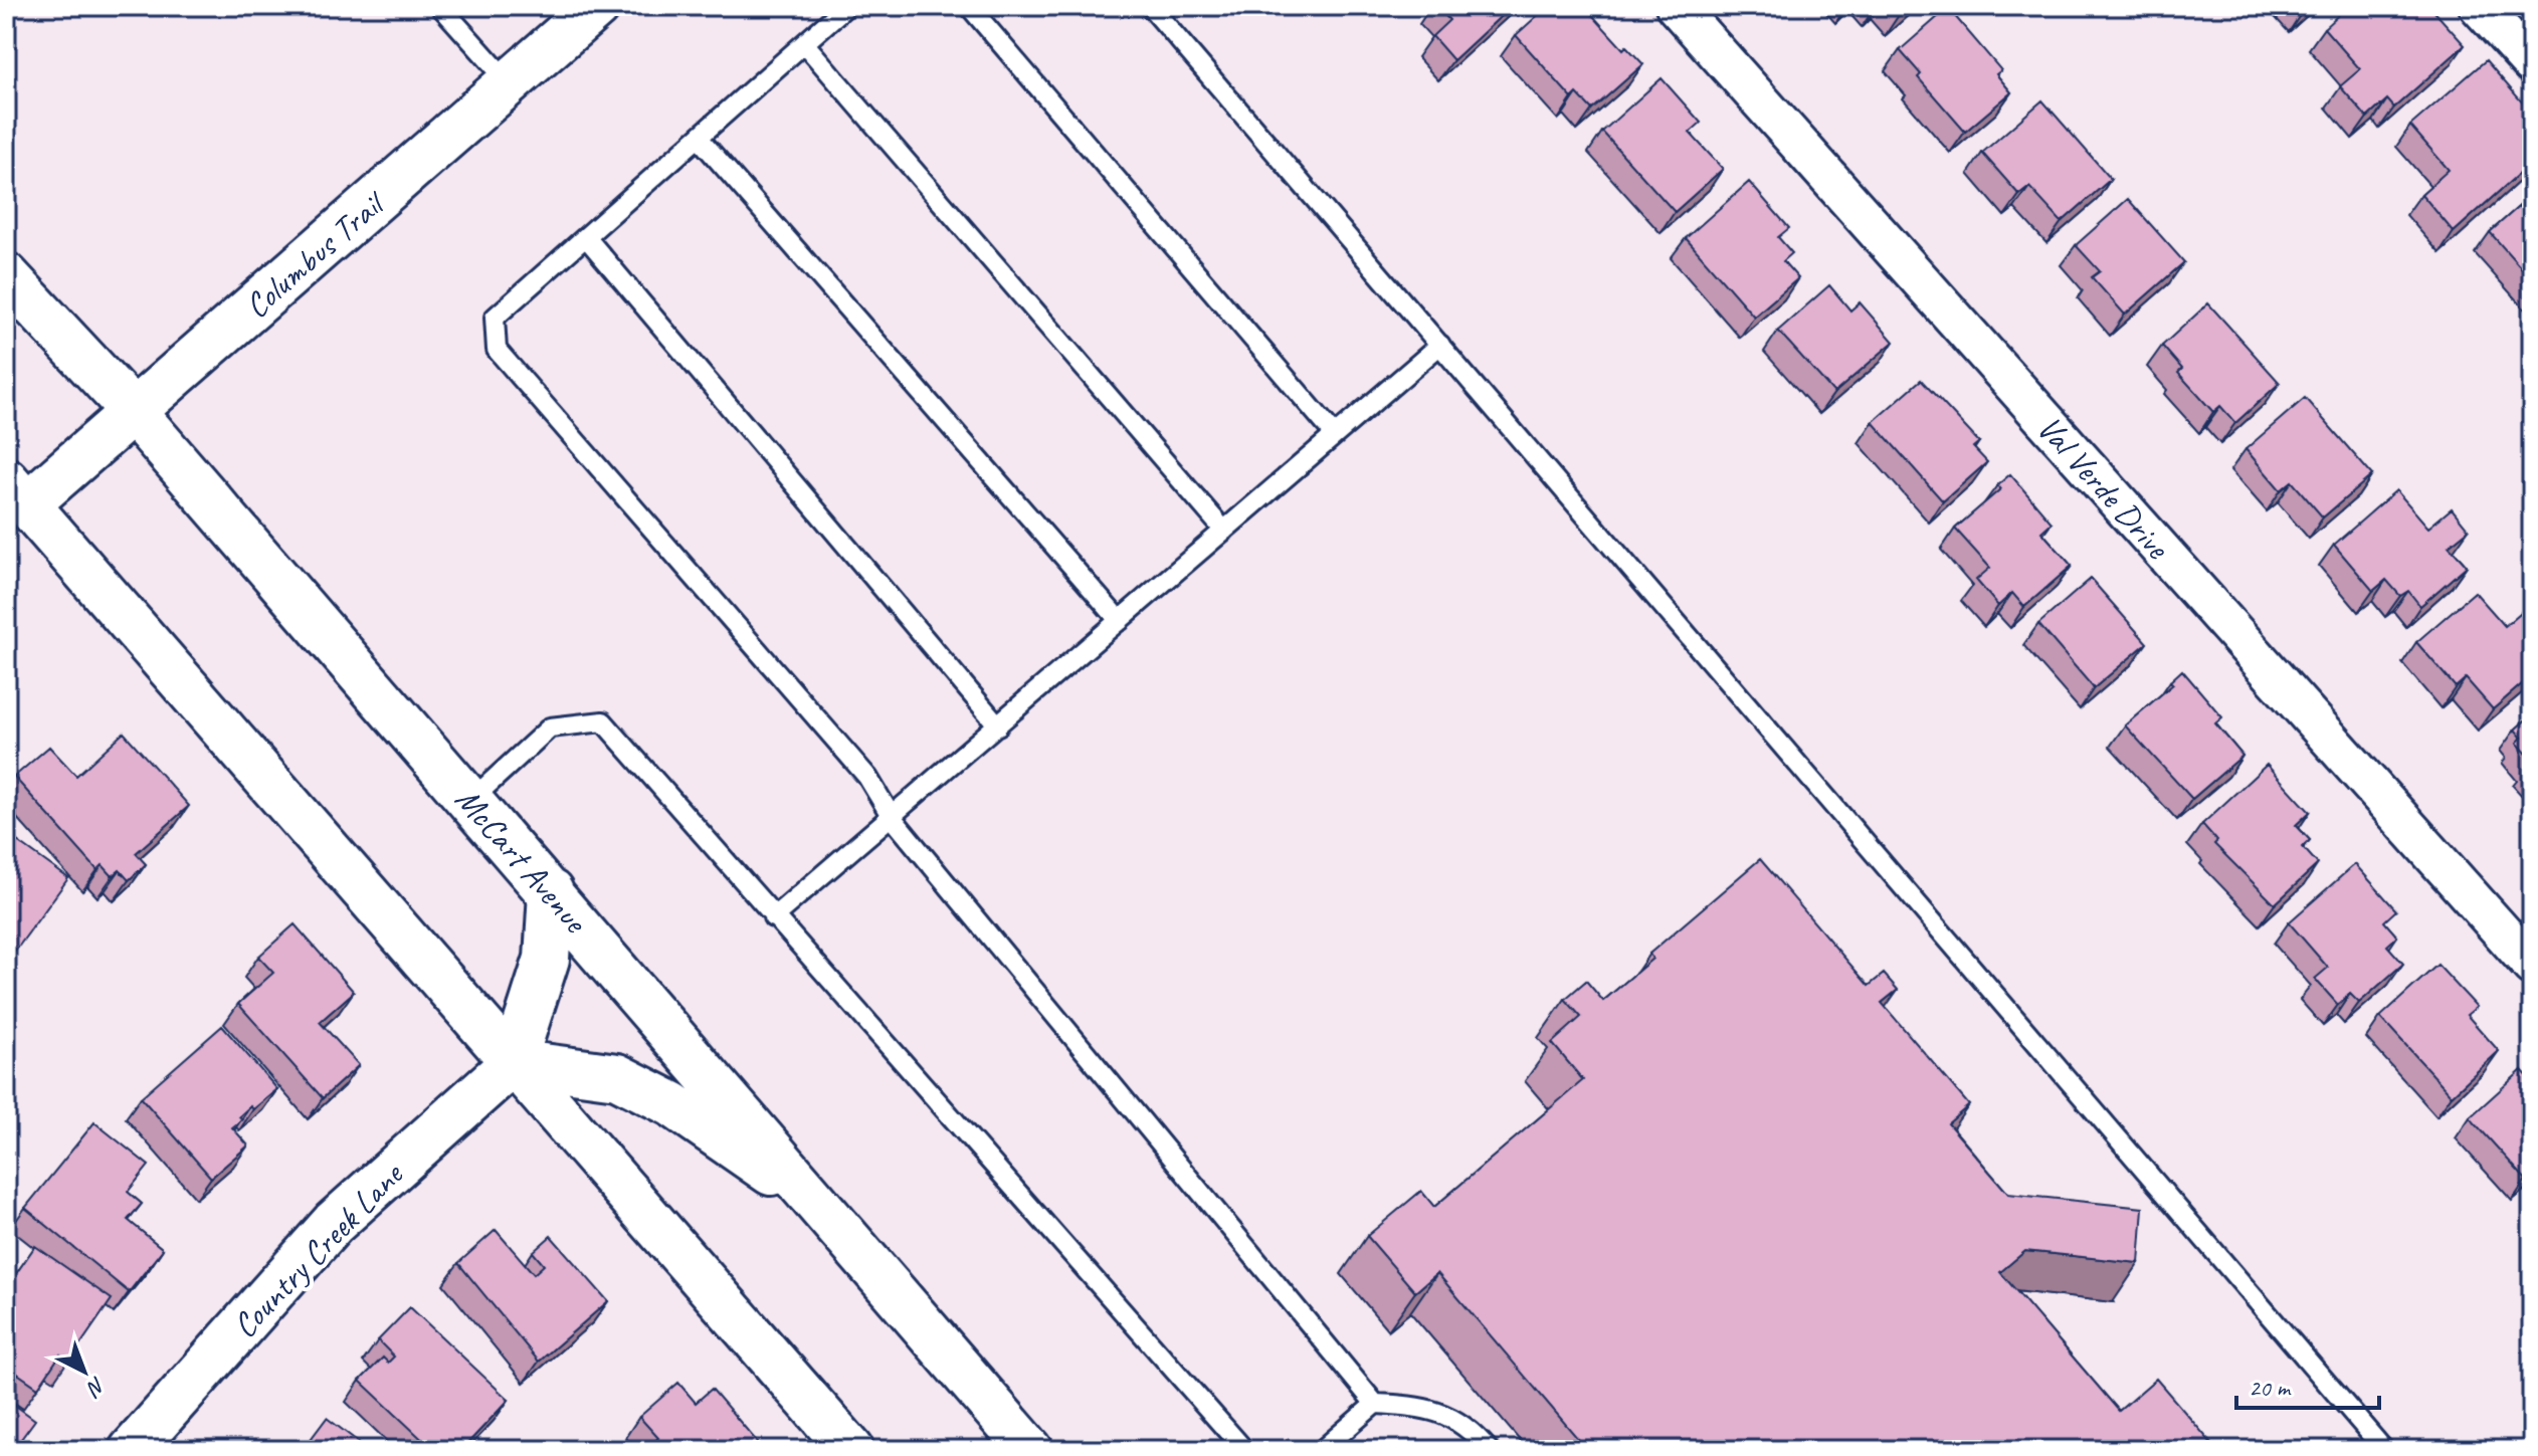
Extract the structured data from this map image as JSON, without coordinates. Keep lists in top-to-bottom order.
{
  "streets": {
    "main road": ["Columbus Trail", "McCart Avenue", "Country Creek Lane"],
    "street": ["Val Verde Drive"]
  },
  "crossings": [
    ["Columbus Trail", "McCart Avenue"]
  ],
  "scale_bar": "20 m",
  "north": "bottom right"
}
